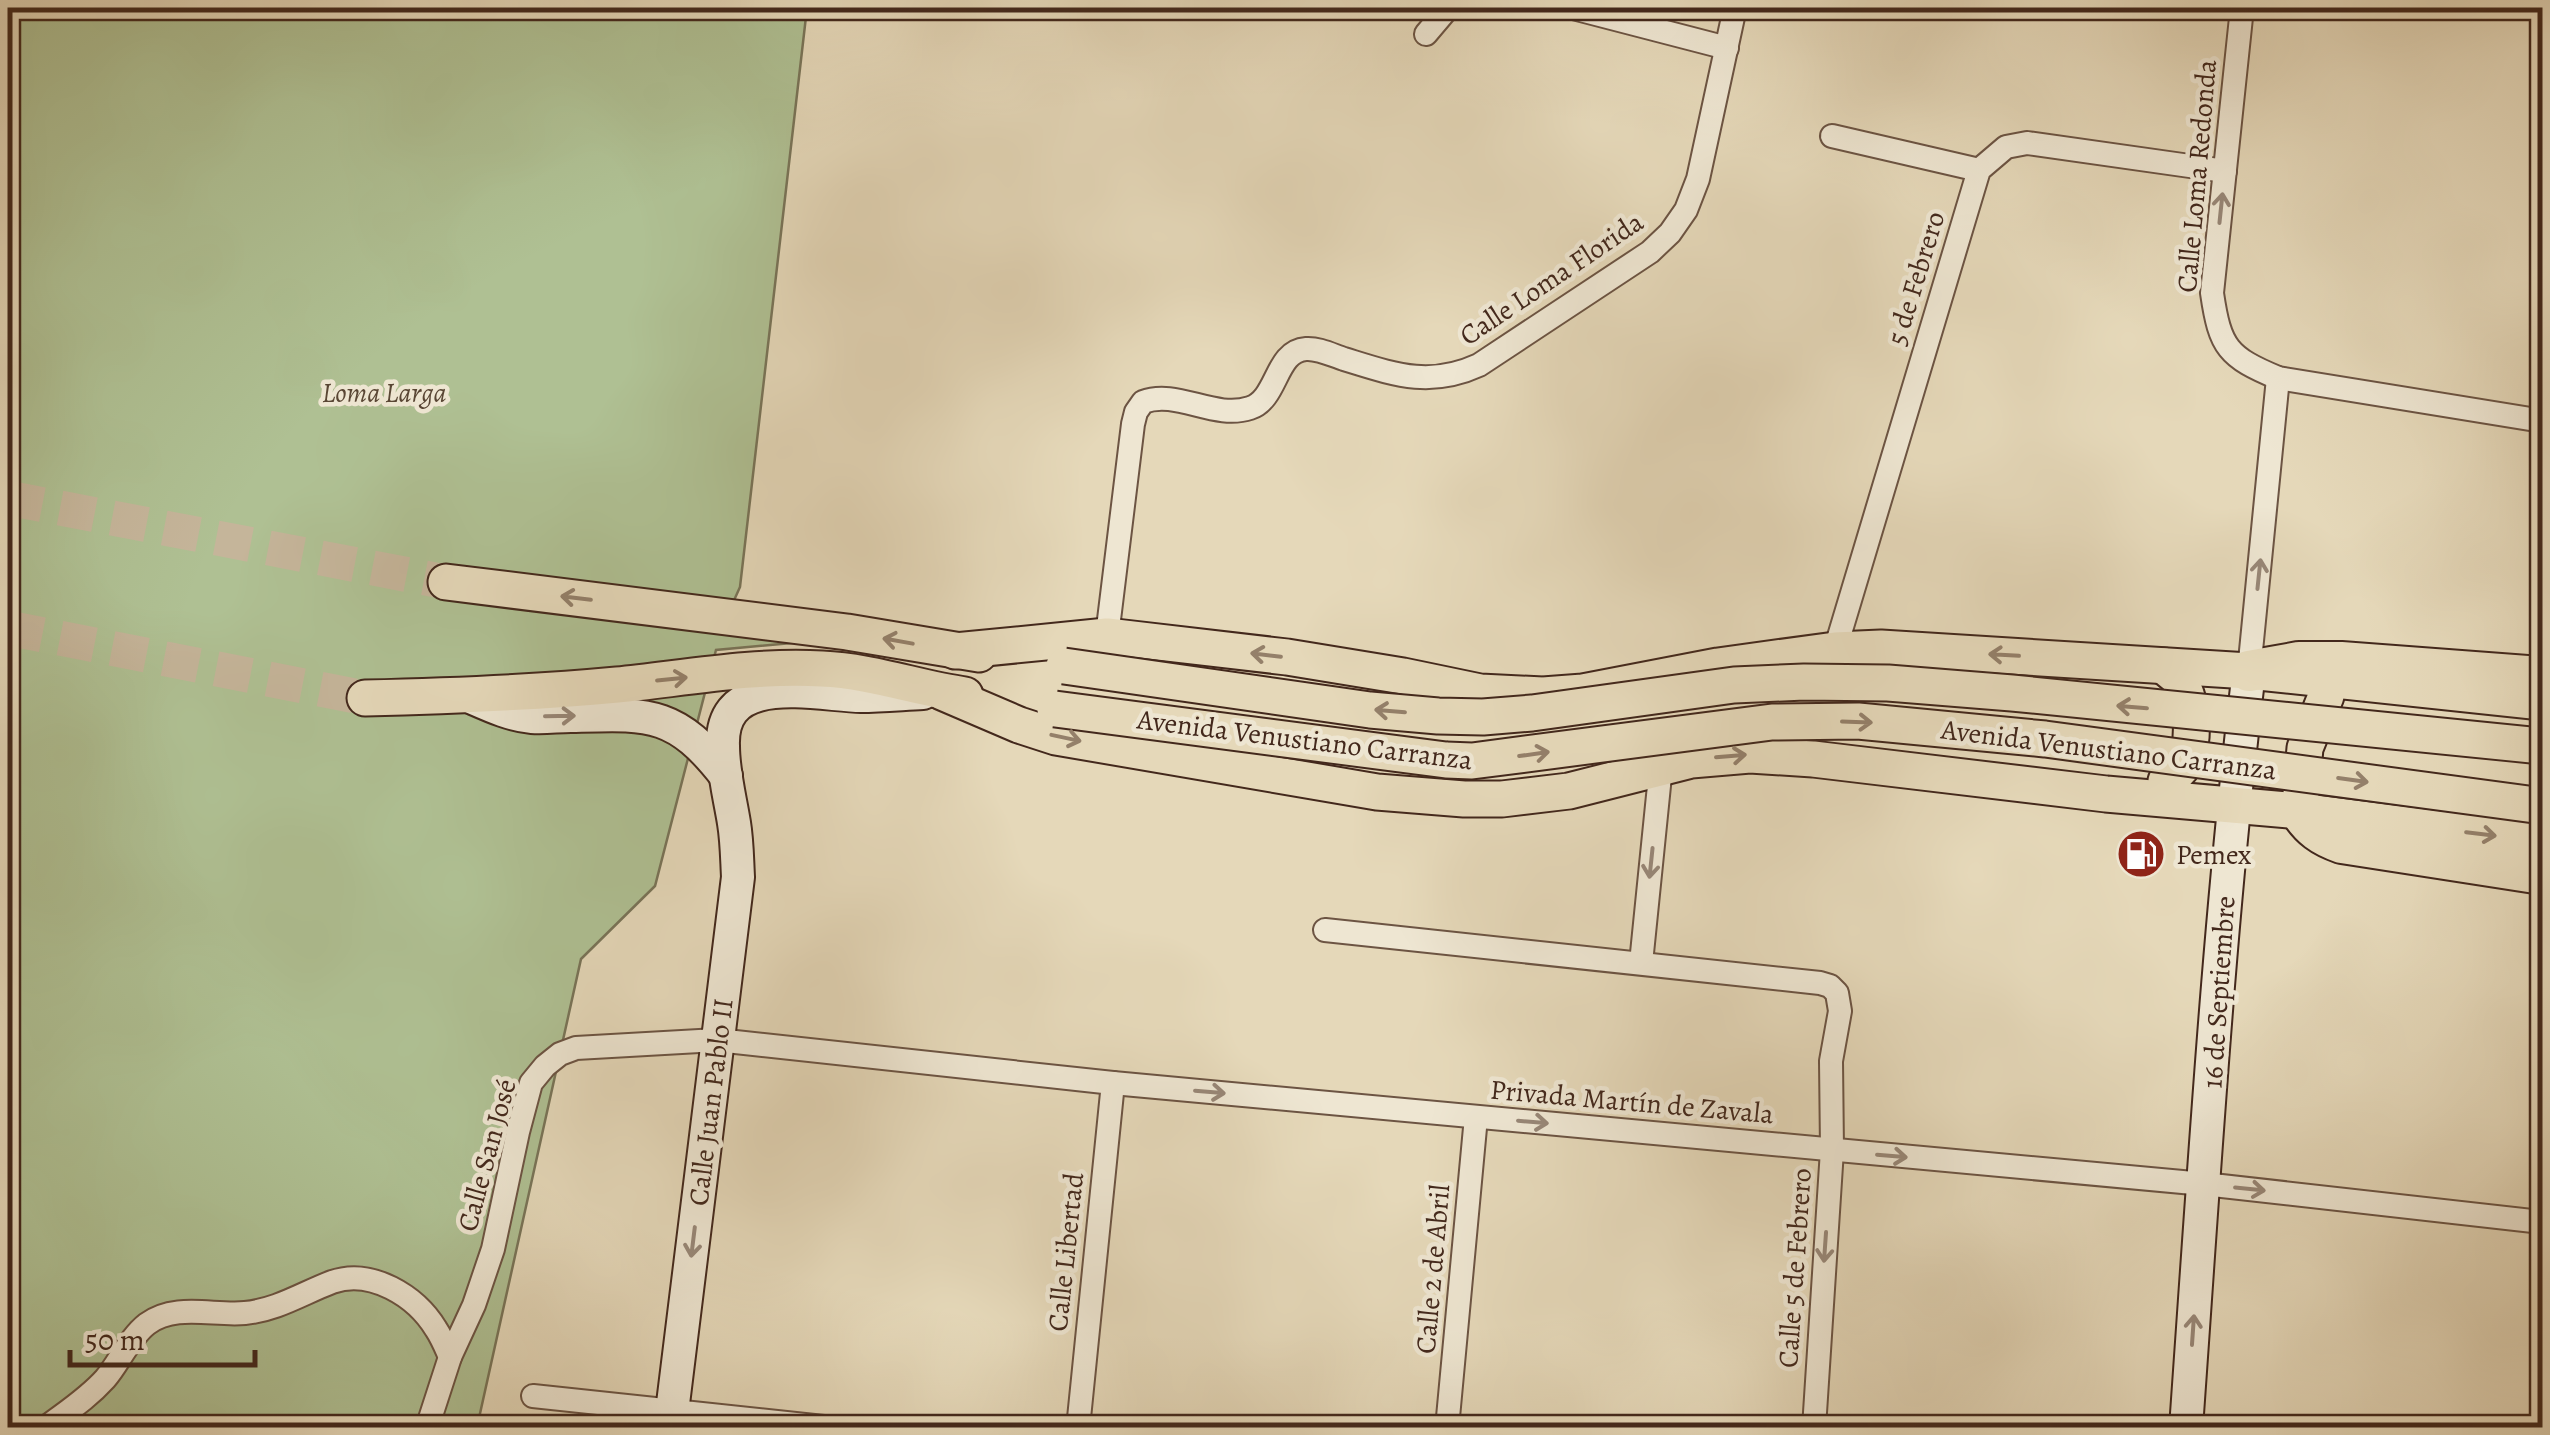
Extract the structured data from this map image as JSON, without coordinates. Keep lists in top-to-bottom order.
{
  "streets": {
    "main road": ["Avenida Venustiano Carranza"],
    "street": [
      "Calle Loma Redonda",
      "Calle Loma Florida",
      "5 de Febrero",
      "16 de Septiembre",
      "Privada Martín de Zavala",
      "Calle Juan Pablo II",
      "Calle San José",
      "Calle Libertad",
      "Calle 5 de Febrero",
      "Calle 2 de Abril"
    ]
  },
  "crossings": [
    ["Calle Loma Redonda", "16 de Septiembre"],
    ["Avenida Venustiano Carranza", "Calle Juan Pablo II"],
    ["16 de Septiembre", "Privada Martín de Zavala"],
    ["Privada Martín de Zavala", "Calle Juan Pablo II"],
    ["Privada Martín de Zavala", "Calle San José"],
    ["Privada Martín de Zavala", "Calle Libertad"],
    ["Privada Martín de Zavala", "Calle 5 de Febrero"],
    ["Privada Martín de Zavala", "Calle 2 de Abril"],
    ["Calle Juan Pablo II", "Calle San José"]
  ],
  "one_way": [
    "16 de Septiembre",
    "Privada Martín de Zavala",
    "Calle Juan Pablo II",
    "Calle 5 de Febrero"
  ],
  "parks": ["Loma Larga"],
  "places": {
    "fuel station": ["Pemex"]
  },
  "scale_bar": "50 m"
}
